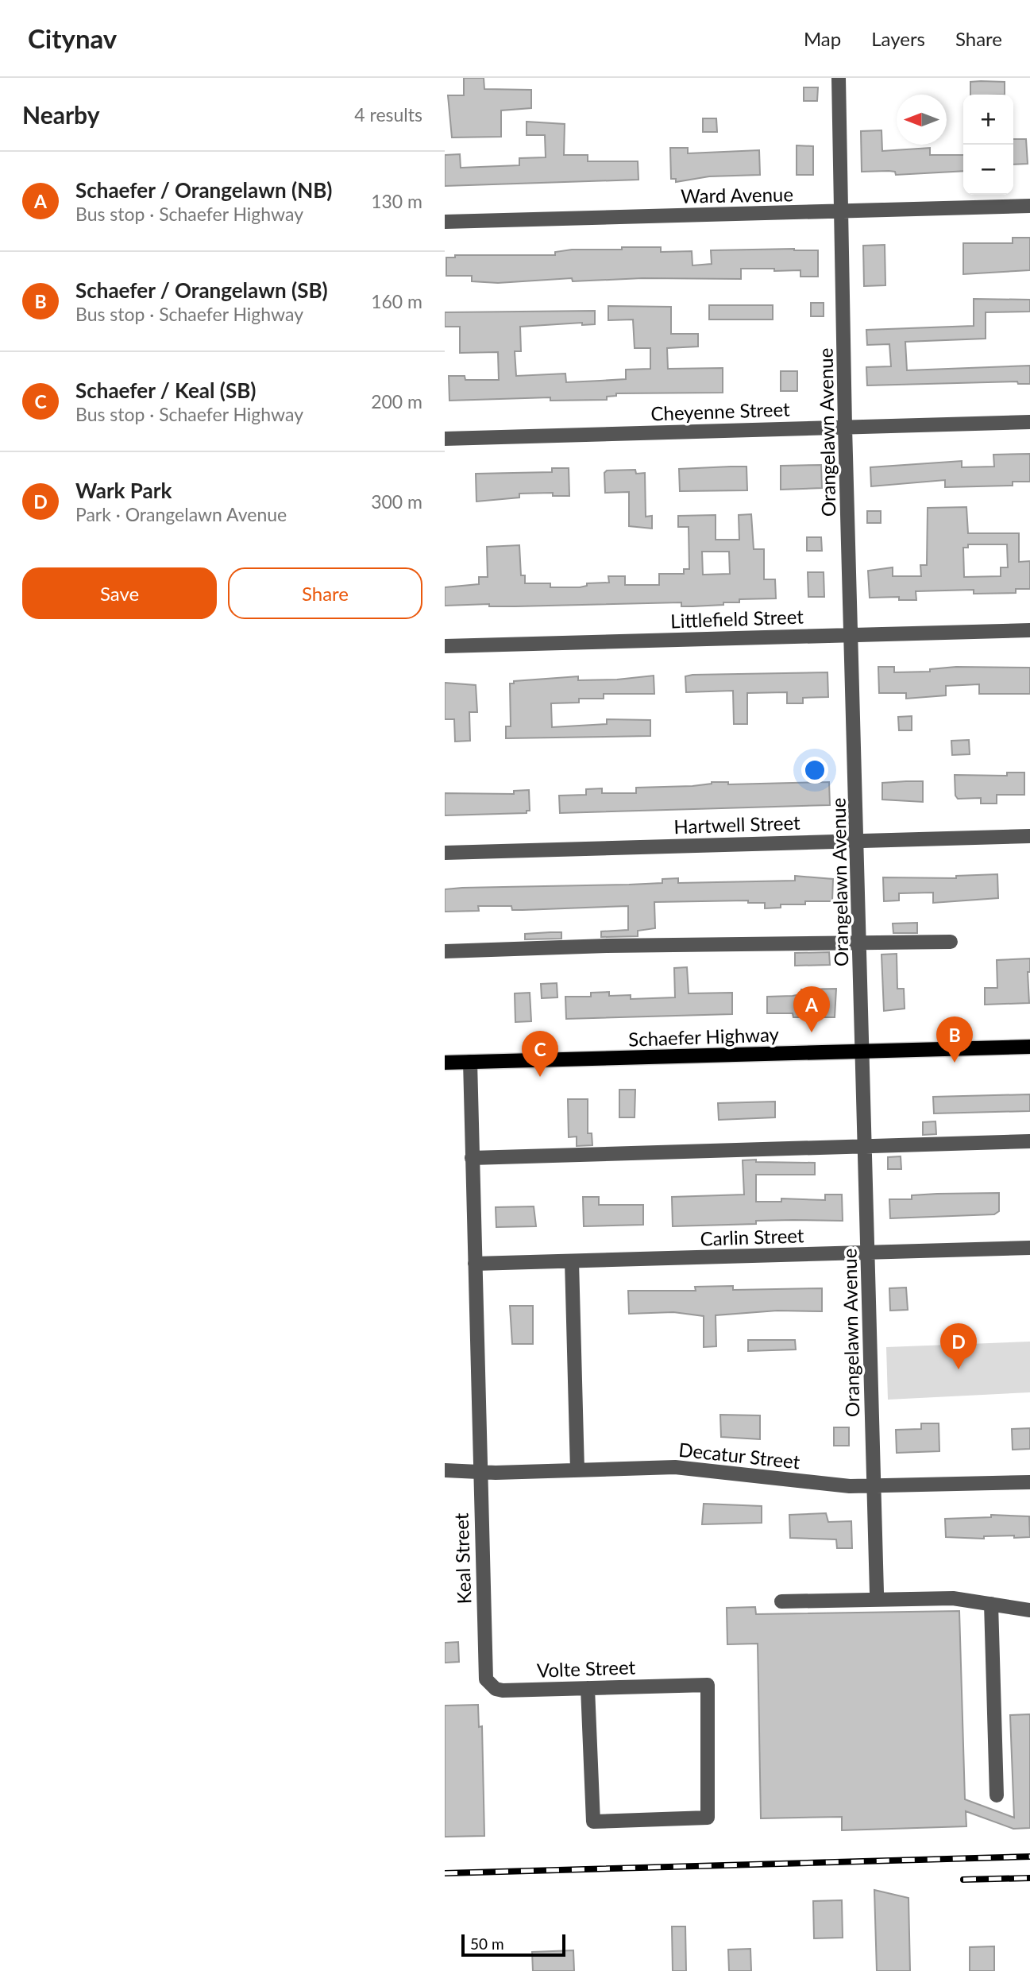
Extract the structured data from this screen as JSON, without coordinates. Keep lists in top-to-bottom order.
{
  "streets": {
    "main road": ["Schaefer Highway"],
    "street": [
      "Ward Avenue",
      "Cheyenne Street",
      "Orangelawn Avenue",
      "Littlefield Street",
      "Hartwell Street",
      "Carlin Street",
      "Decatur Street",
      "Keal Street",
      "Volte Street"
    ]
  },
  "crossings": [
    ["Ward Avenue", "Orangelawn Avenue"],
    ["Cheyenne Street", "Orangelawn Avenue"],
    ["Orangelawn Avenue", "Littlefield Street"],
    ["Orangelawn Avenue", "Hartwell Street"],
    ["Orangelawn Avenue", "Schaefer Highway"],
    ["Orangelawn Avenue", "Carlin Street"],
    ["Orangelawn Avenue", "Decatur Street"],
    ["Schaefer Highway", "Keal Street"],
    ["Carlin Street", "Keal Street"],
    ["Decatur Street", "Keal Street"],
    ["Keal Street", "Volte Street"]
  ],
  "scale_bar": "50 m",
  "north": "left",
  "page": {
    "header": "Citynav",
    "nav": ["Map", "Layers", "Share"],
    "heading": ["Nearby", "4 results"],
    "map_buttons": ["+", "−"],
    "list": [
      {
        "mark": "A",
        "name": "Schaefer / Orangelawn (NB)",
        "note": "Bus stop · Schaefer Highway",
        "value": "130 m"
      },
      {
        "mark": "B",
        "name": "Schaefer / Orangelawn (SB)",
        "note": "Bus stop · Schaefer Highway",
        "value": "160 m"
      },
      {
        "mark": "C",
        "name": "Schaefer / Keal (SB)",
        "note": "Bus stop · Schaefer Highway",
        "value": "200 m"
      },
      {
        "mark": "D",
        "name": "Wark Park",
        "note": "Park · Orangelawn Avenue",
        "value": "300 m"
      }
    ],
    "buttons": ["Save", "Share"],
    "pins": [
      "A",
      "B",
      "C",
      "D"
    ],
    "scale": "50 m"
  }
}
